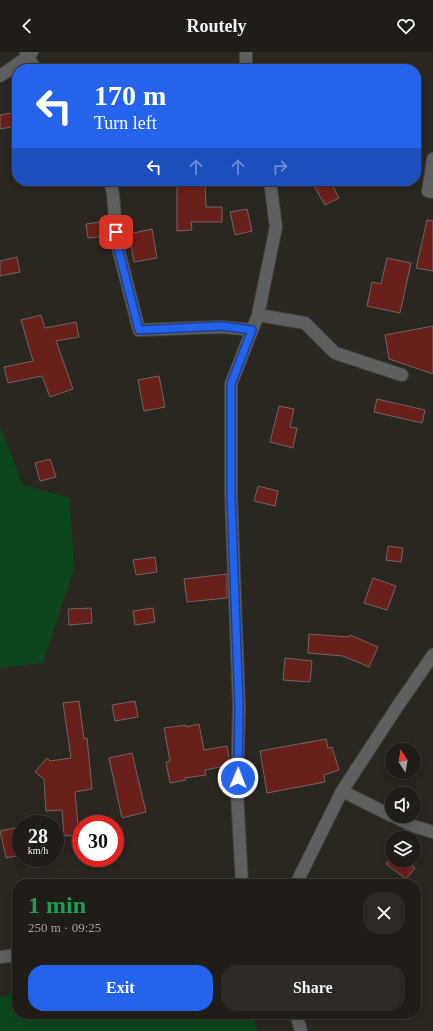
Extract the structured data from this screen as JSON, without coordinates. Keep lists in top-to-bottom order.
{
  "north": "top",
  "page": {
    "header": "Routely",
    "turn": ["170 m", "Turn left"],
    "speed": "28 km/h",
    "limit": "30",
    "heading": ["1 min", "250 m · 09:25"],
    "buttons": ["Exit", "Share"]
  }
}
